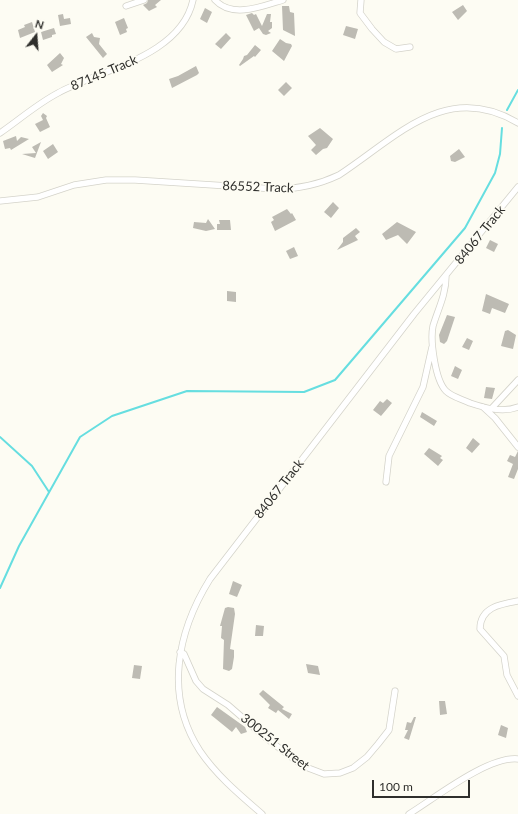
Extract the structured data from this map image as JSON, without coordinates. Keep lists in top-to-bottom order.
{
  "streets": {
    "street": [
      "87145 Track",
      "86552 Track",
      "84067 Track",
      "300251 Street"
    ]
  },
  "crossings": [
    ["84067 Track", "300251 Street"]
  ],
  "scale_bar": "100 m",
  "north": "top"
}
